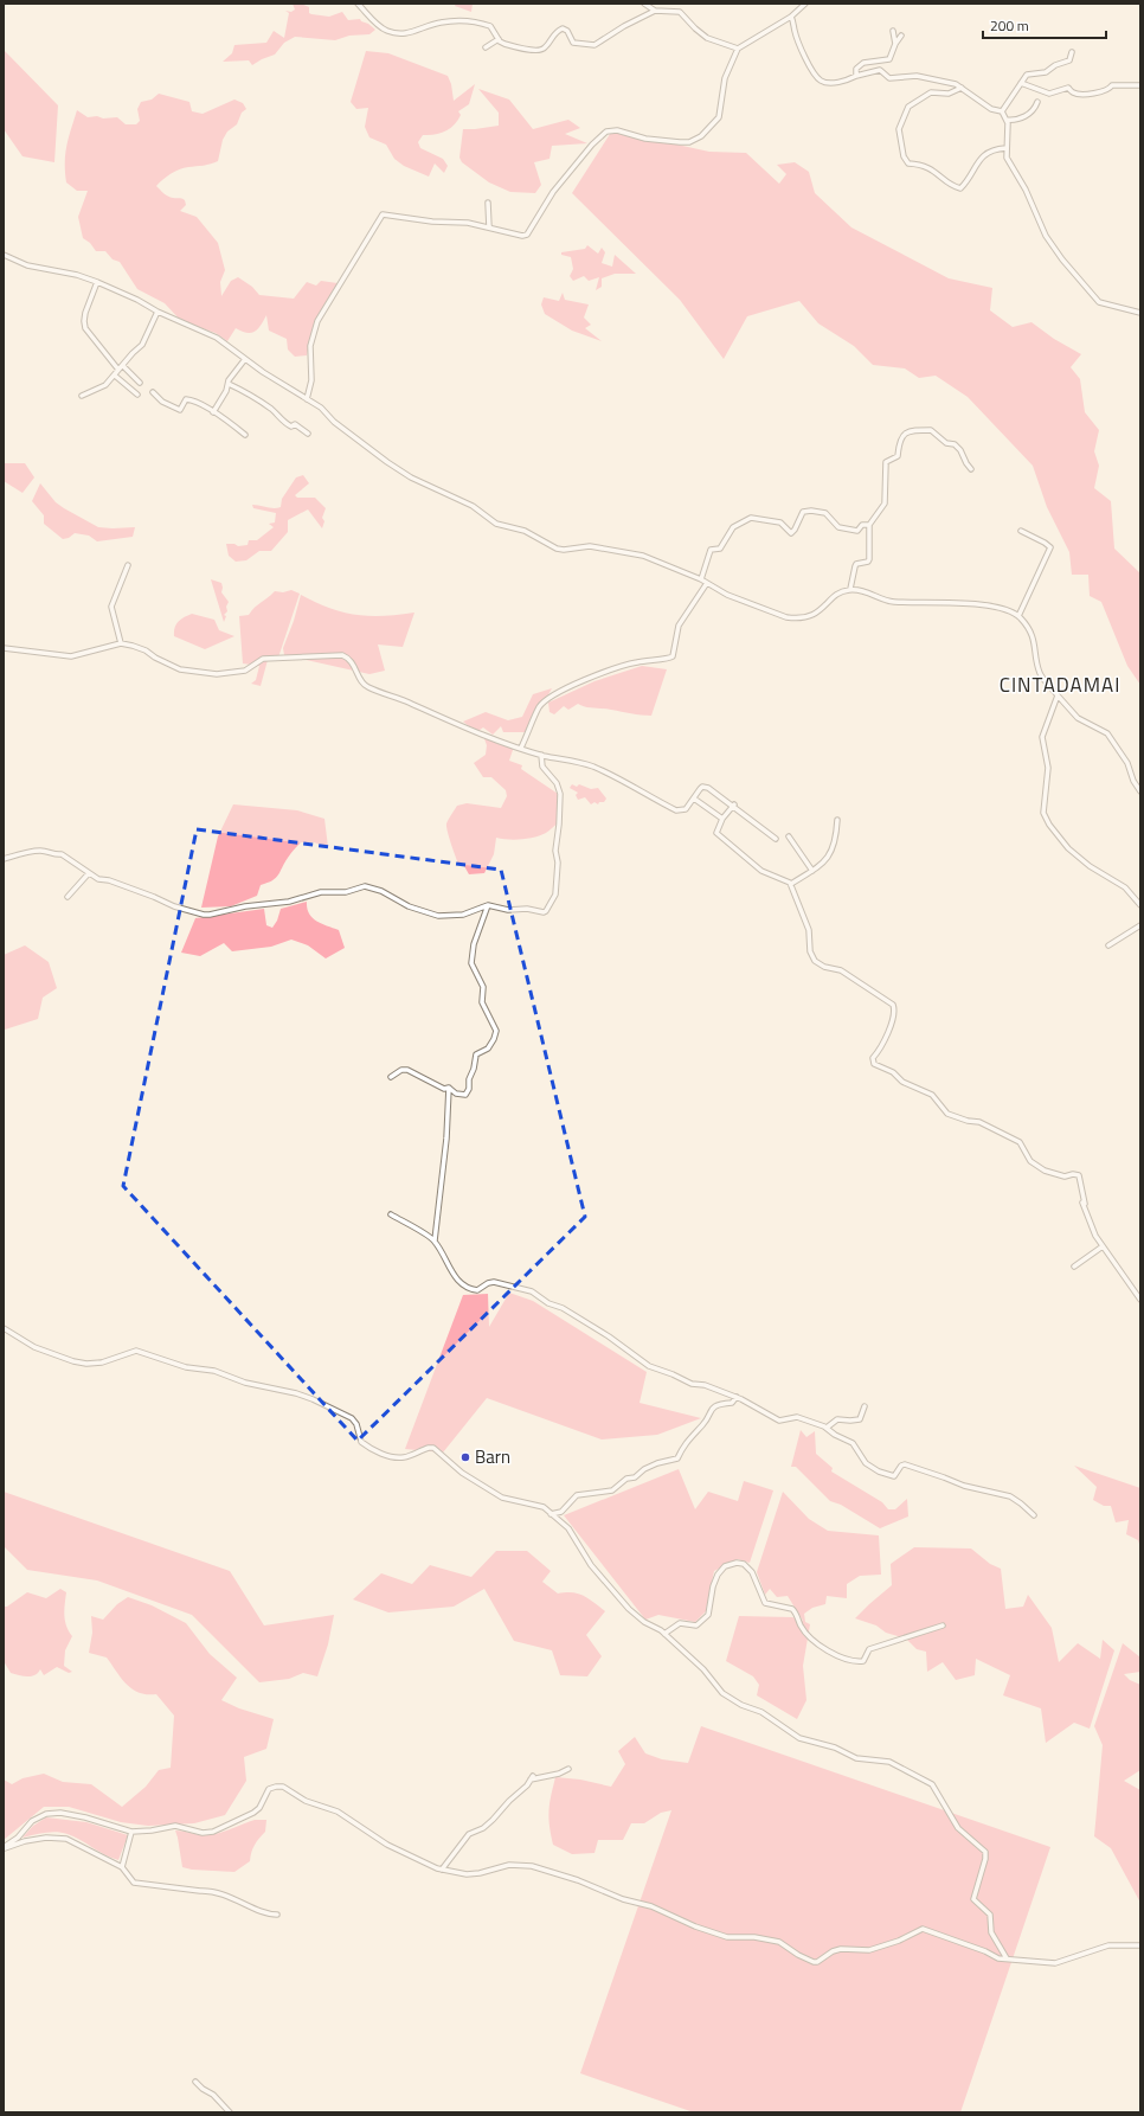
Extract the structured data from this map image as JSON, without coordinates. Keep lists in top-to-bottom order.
{
  "districts": ["CINTADAMAI"],
  "places": ["Barn"],
  "scale_bar": "200 m"
}
